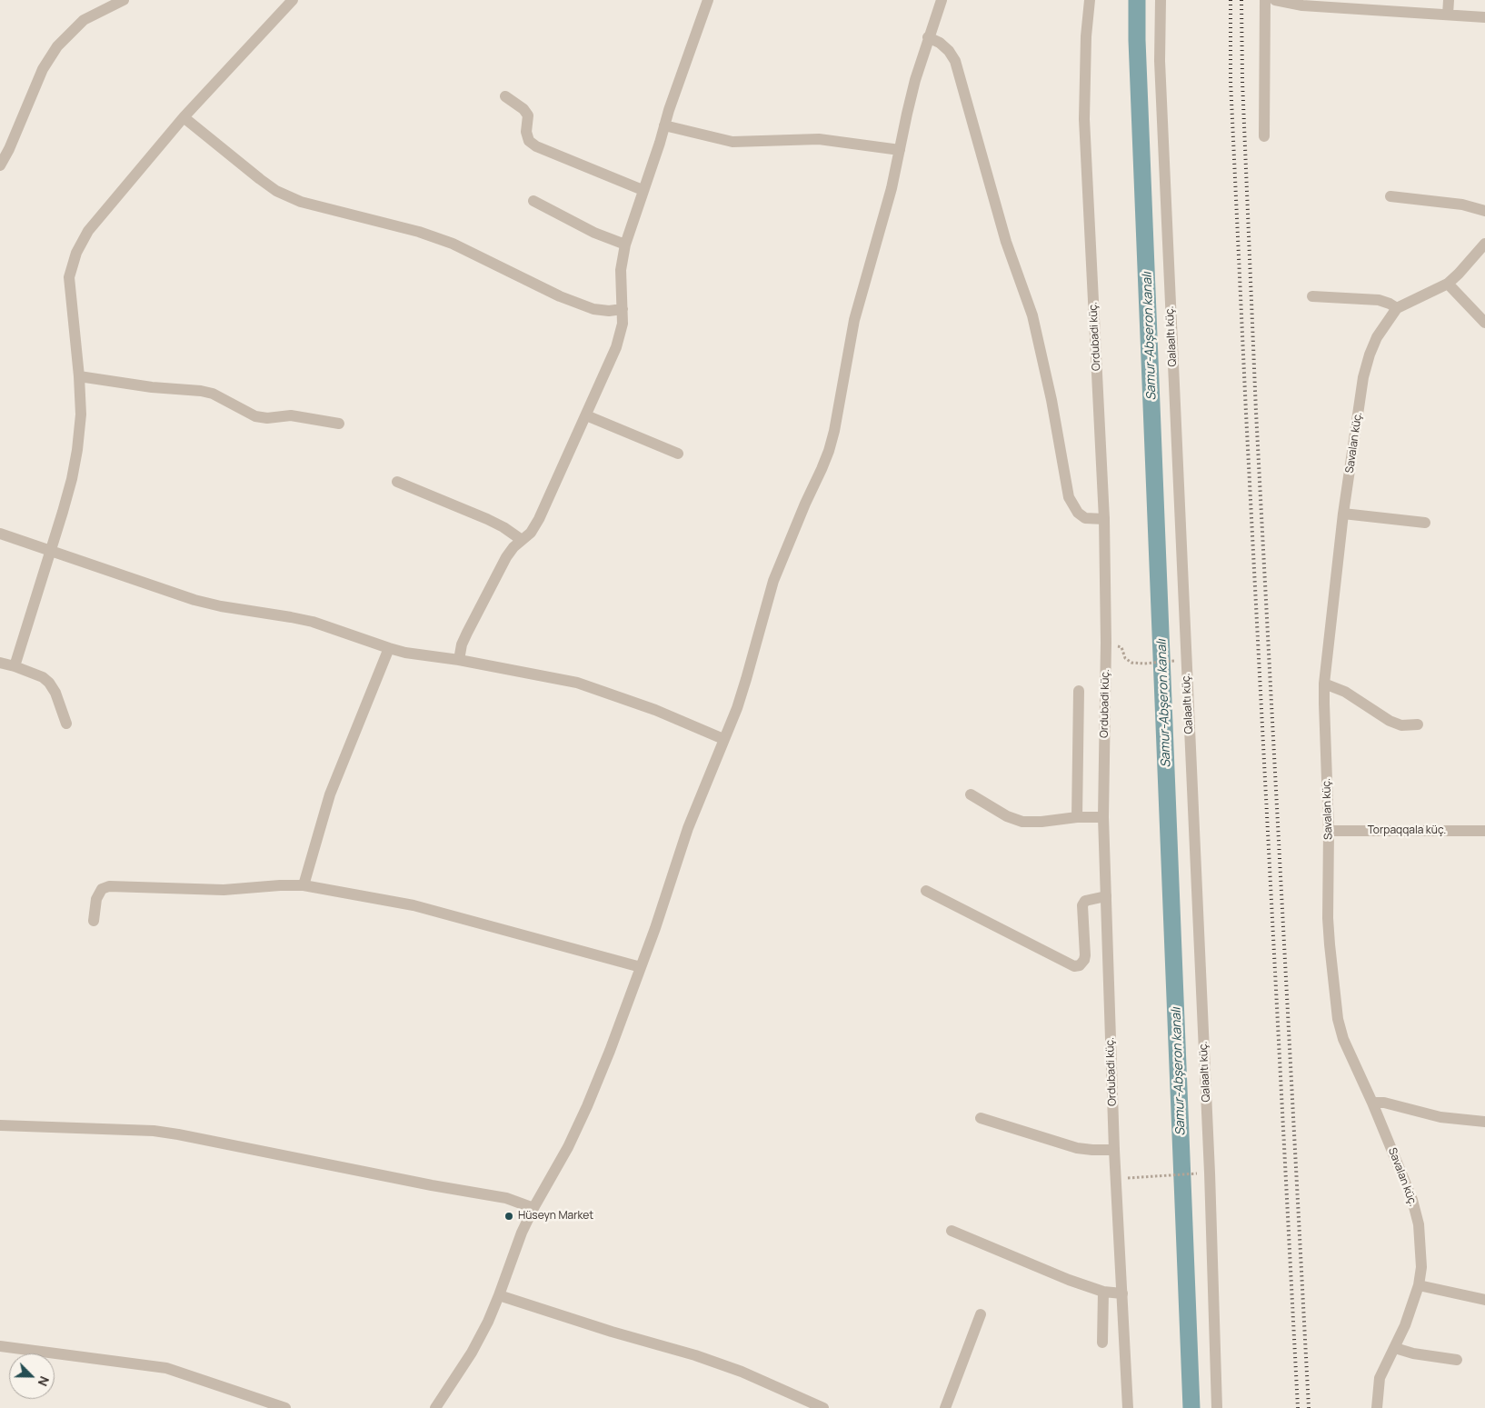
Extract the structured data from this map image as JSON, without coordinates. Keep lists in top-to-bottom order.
{
  "streets": {
    "street": [
      "Ordubadi küç.",
      "Qalaaltı küç.",
      "Savalan küç.",
      "Torpaqqala küç."
    ]
  },
  "crossings": [
    ["Savalan küç.", "Torpaqqala küç."]
  ],
  "water": ["Samur-Abşeron kanalı"],
  "places": ["Hüseyn Market"],
  "north": "bottom right"
}
